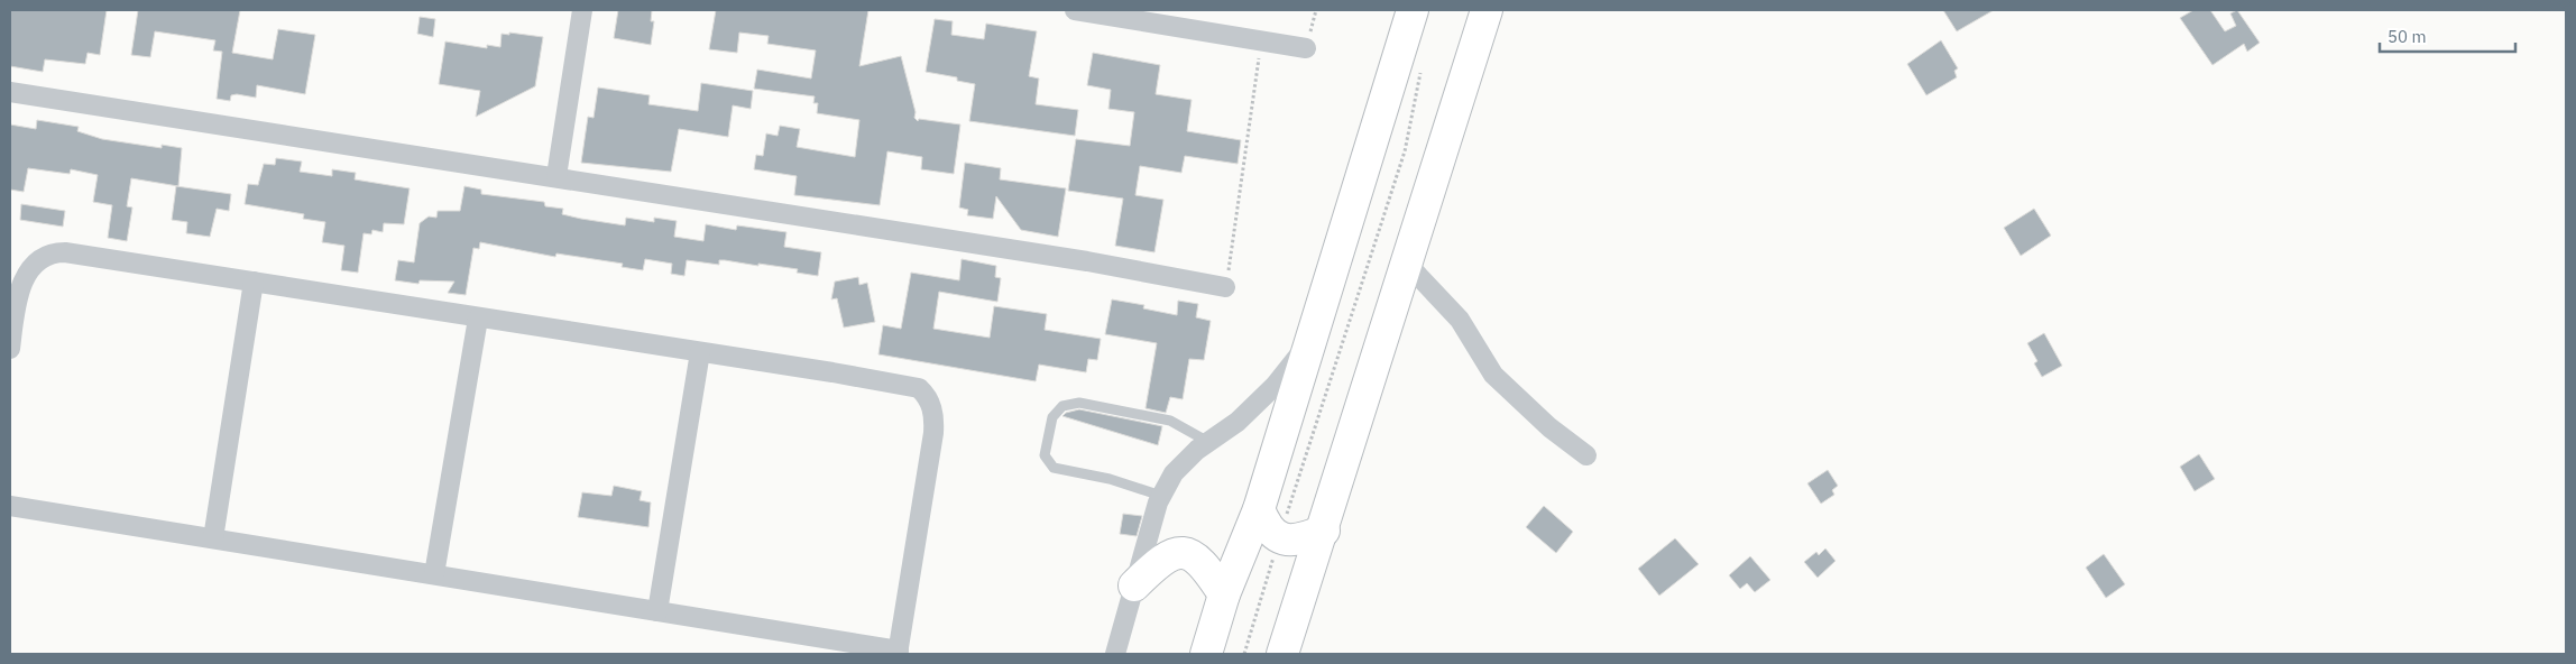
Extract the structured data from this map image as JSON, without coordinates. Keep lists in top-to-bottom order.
{
  "scale_bar": "50 m"
}
